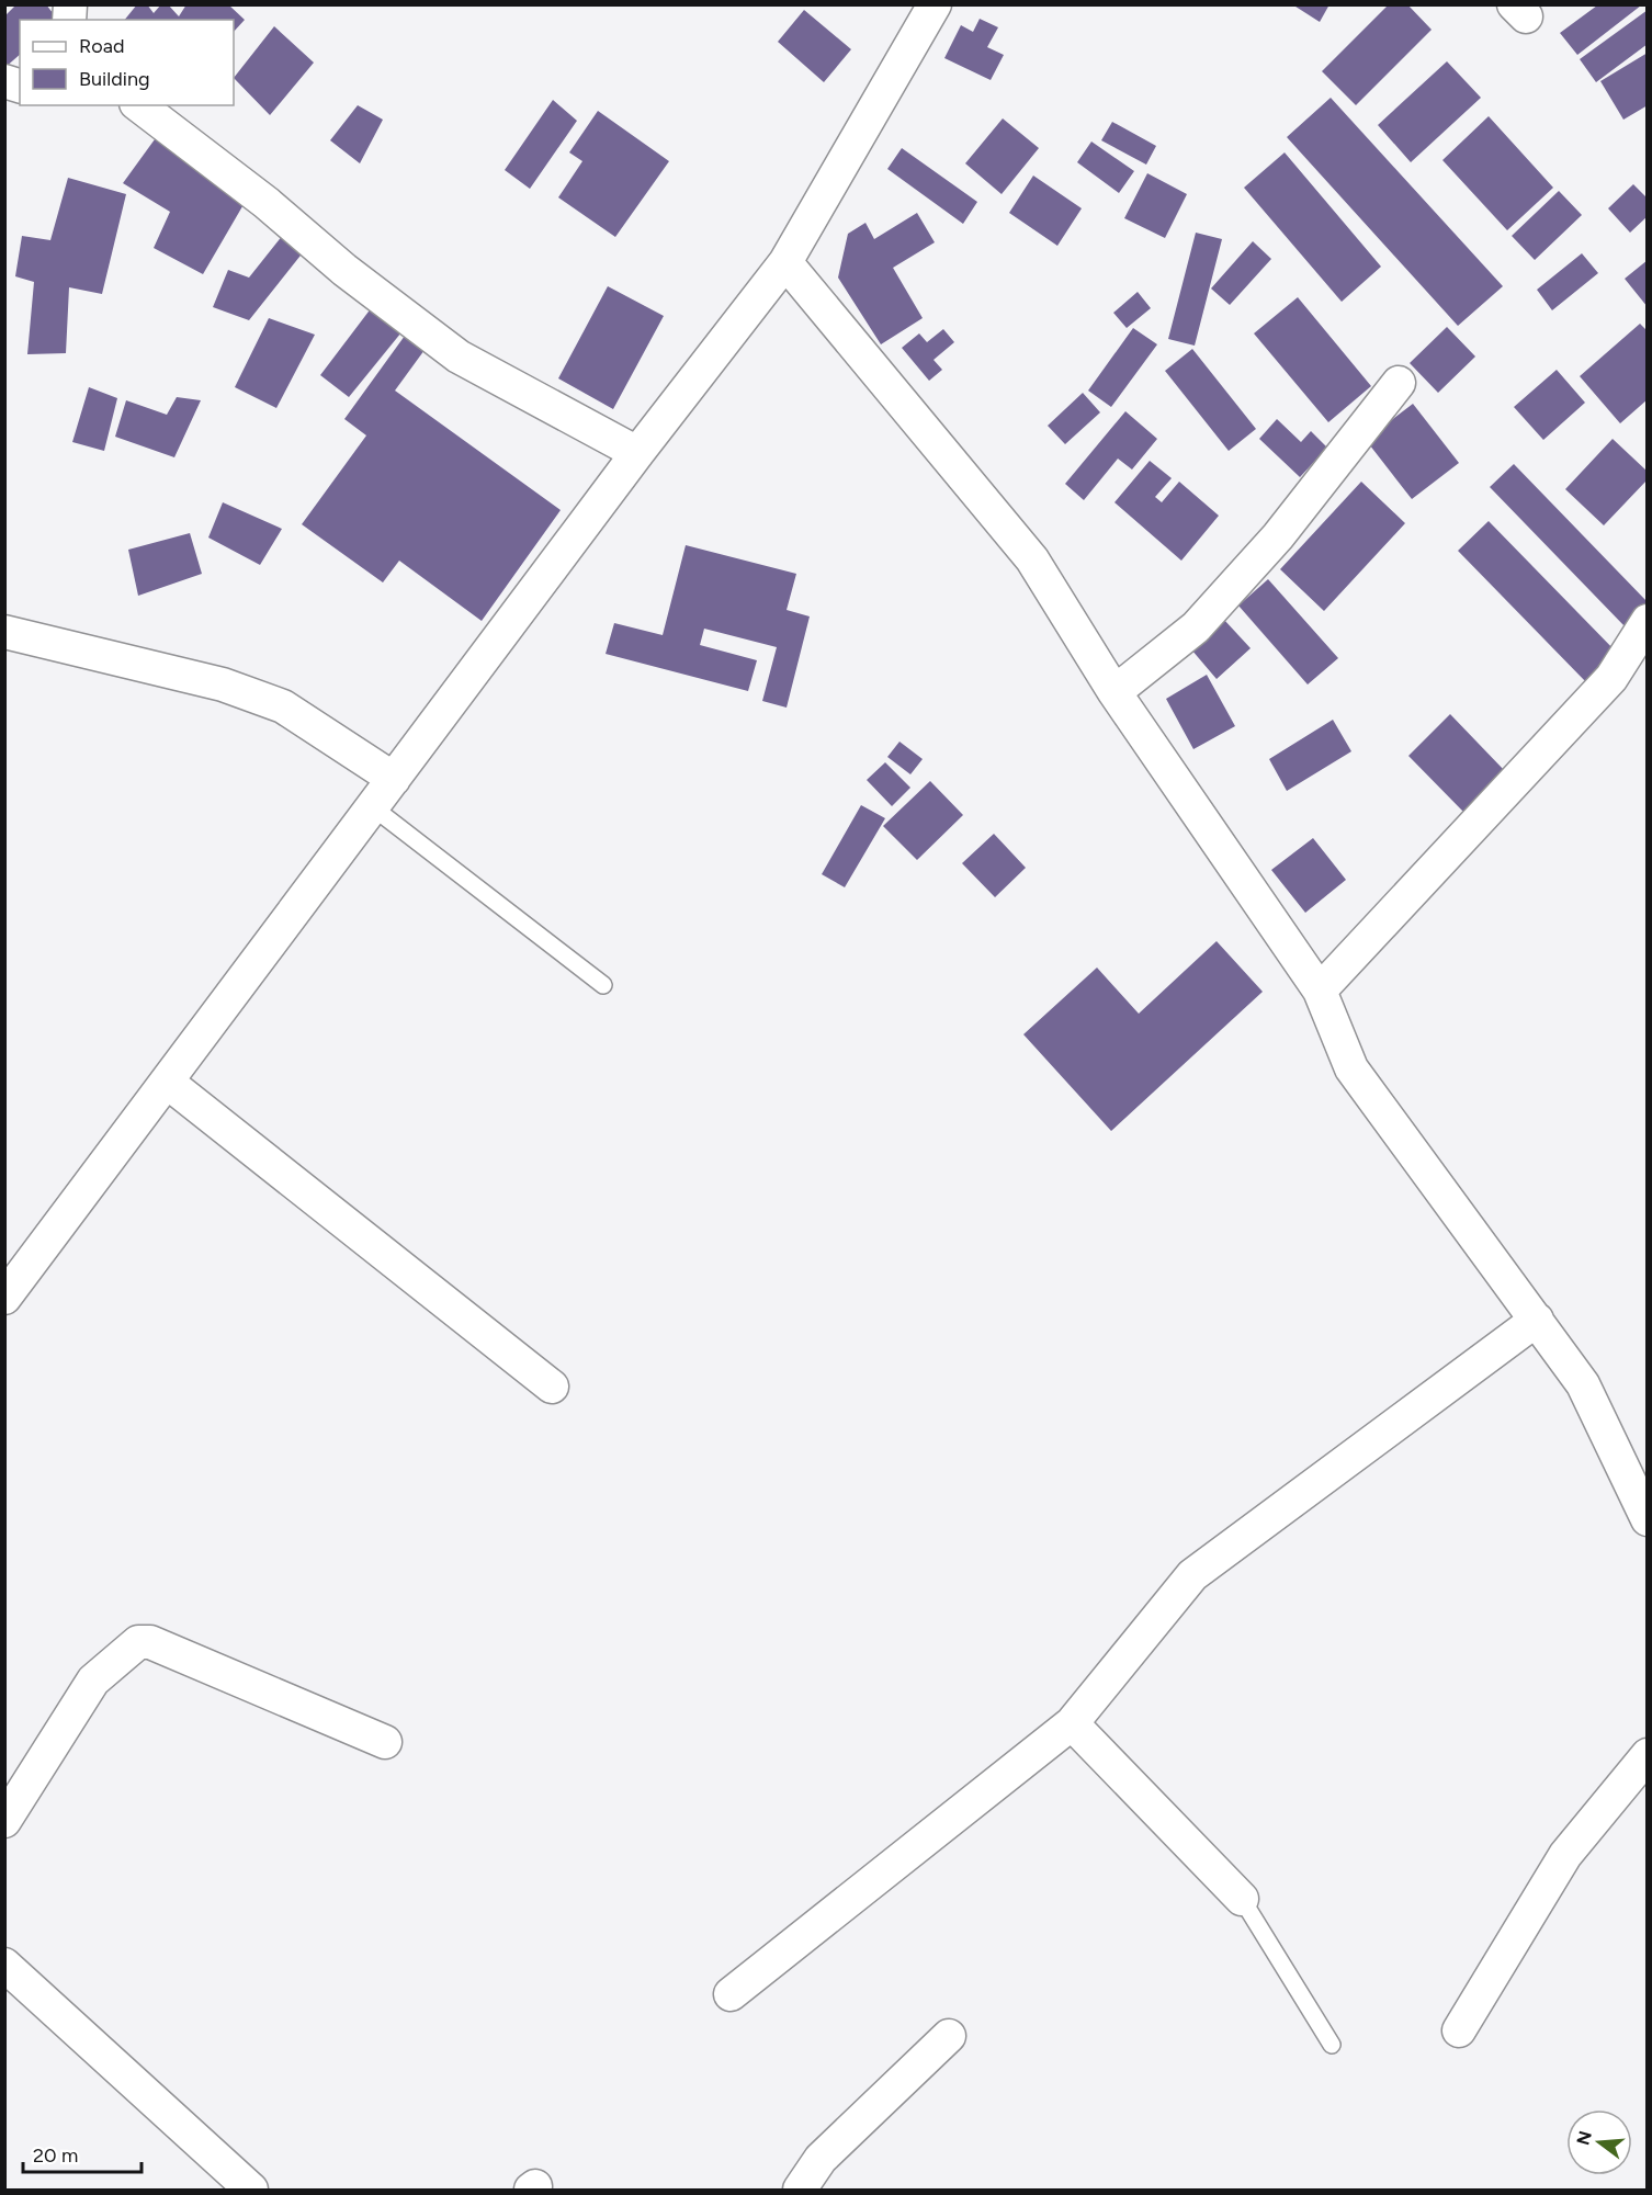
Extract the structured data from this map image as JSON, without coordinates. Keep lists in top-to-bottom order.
{
  "legend": ["Road", "Building"],
  "scale_bar": "20 m",
  "north": "left"
}
